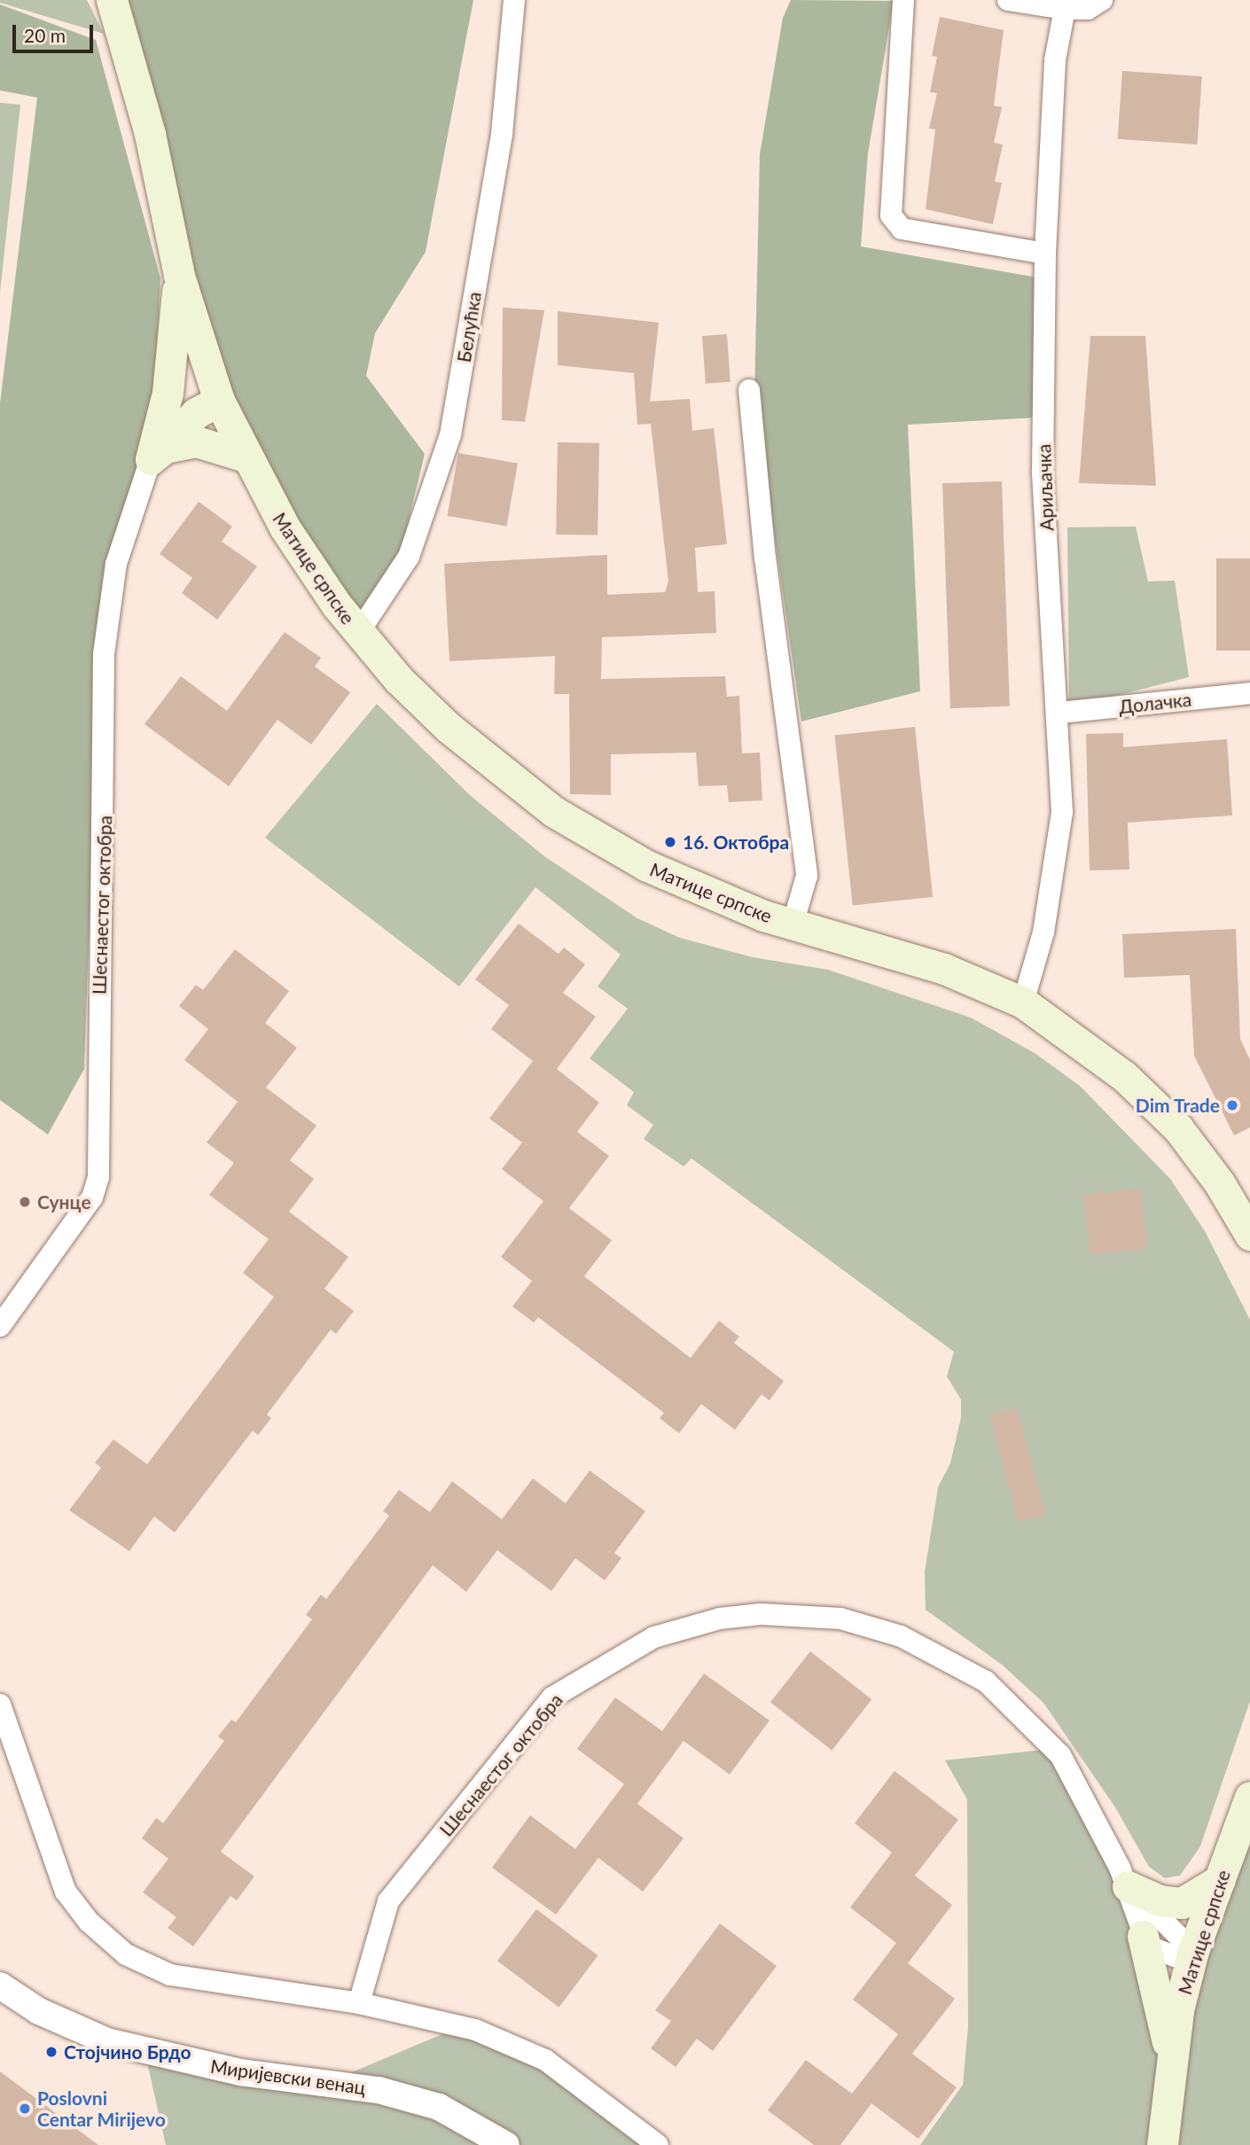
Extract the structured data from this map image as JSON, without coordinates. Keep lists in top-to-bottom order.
{
  "streets": {
    "main road": ["Матице српске"],
    "street": [
      "Белућка",
      "Ариљачка",
      "Долачка",
      "Шеснаестог октобра",
      "Миријевски венац"
    ]
  },
  "crossings": [
    ["Белућка", "Матице српске"],
    ["Ариљачка", "Матице српске"],
    ["Ариљачка", "Долачка"],
    ["Матице српске", "Шеснаестог октобра"]
  ],
  "places": [
    "16. Октобра",
    "Dim Trade",
    "Сунце",
    "Стојчино Брдо",
    "Poslovni Centar Mirijevo"
  ],
  "scale_bar": "20 m"
}
